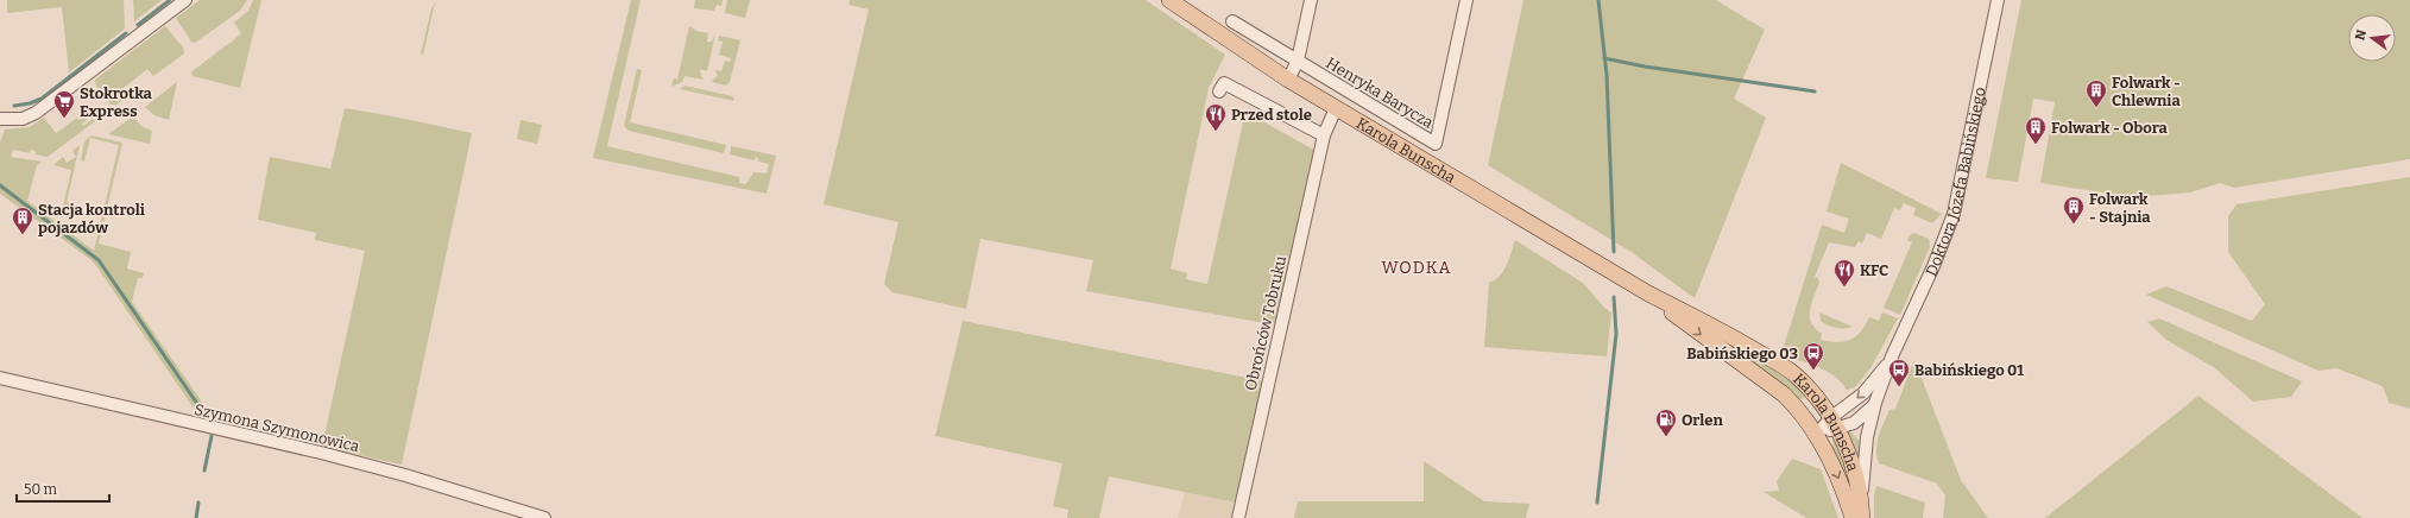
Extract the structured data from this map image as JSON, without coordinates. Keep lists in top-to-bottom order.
{
  "streets": {
    "main road": ["Karola Bunscha", "Doktora Józefa Babińskiego"],
    "street": ["Henryka Barycza", "Obrońców Tobruku", "Szymona Szymonowica"]
  },
  "crossings": [
    ["Karola Bunscha", "Doktora Józefa Babińskiego"],
    ["Karola Bunscha", "Obrońców Tobruku"]
  ],
  "districts": ["WODKA"],
  "places": {
    "building": [
      "Folwark - Chlewnia",
      "Folwark - Obora",
      "Folwark - Stajnia",
      "Stacja kontroli pojazdów"
    ],
    "supermarket": ["Stokrotka Express"],
    "restaurant": ["Przed stole", "KFC"],
    "bus stop": ["Babińskiego 03", "Babińskiego 01"],
    "fuel station": ["Orlen"]
  },
  "scale_bar": "50 m",
  "north": "left"
}
